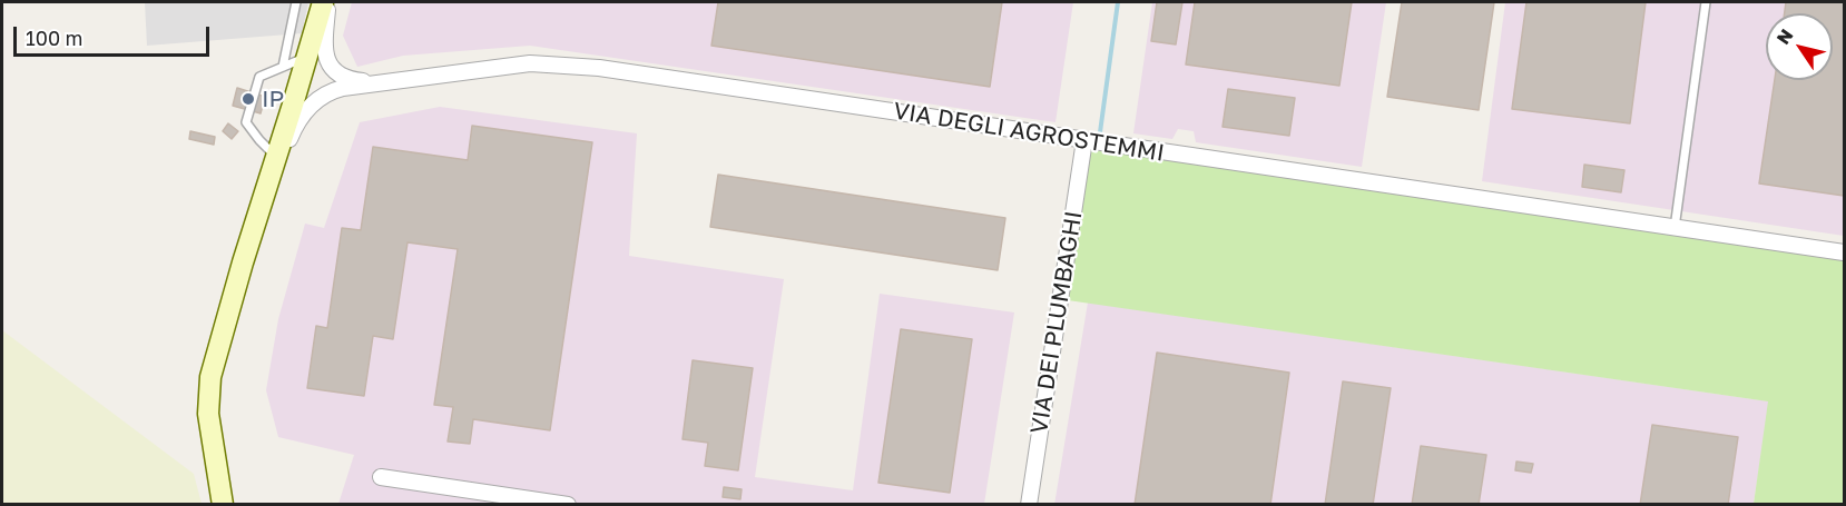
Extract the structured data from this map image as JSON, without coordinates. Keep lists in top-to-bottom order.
{
  "streets": {
    "street": ["VIA DEGLI AGROSTEMMI", "VIA DEI PLUMBAGHI"]
  },
  "crossings": [
    ["VIA DEGLI AGROSTEMMI", "VIA DEI PLUMBAGHI"]
  ],
  "places": ["IP"],
  "scale_bar": "100 m",
  "north": "top left"
}
